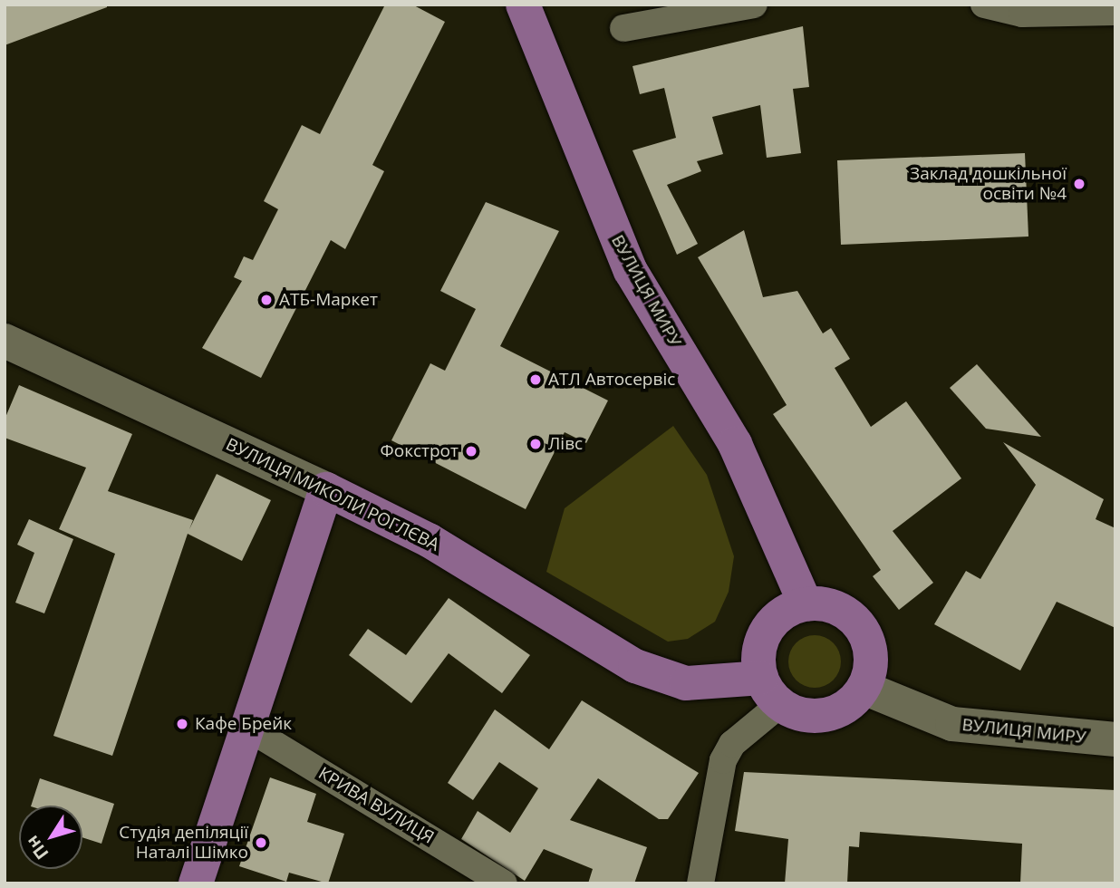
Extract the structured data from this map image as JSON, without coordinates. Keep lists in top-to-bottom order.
{
  "streets": {
    "main road": ["ВУЛИЦЯ МИРУ", "ВУЛИЦЯ МИКОЛИ РОГЛЄВА"],
    "street": ["КРИВА ВУЛИЦЯ"]
  },
  "crossings": [
    ["ВУЛИЦЯ МИРУ", "ВУЛИЦЯ МИКОЛИ РОГЛЄВА"]
  ],
  "places": [
    "Заклад дошкільної освіти №4",
    "АТБ-Маркет",
    "АТЛ Автосервіс",
    "Лівс",
    "Фокстрот",
    "Кафе Брейк",
    "Студія депіляції Наталі Шімко"
  ],
  "north": "bottom left"
}
